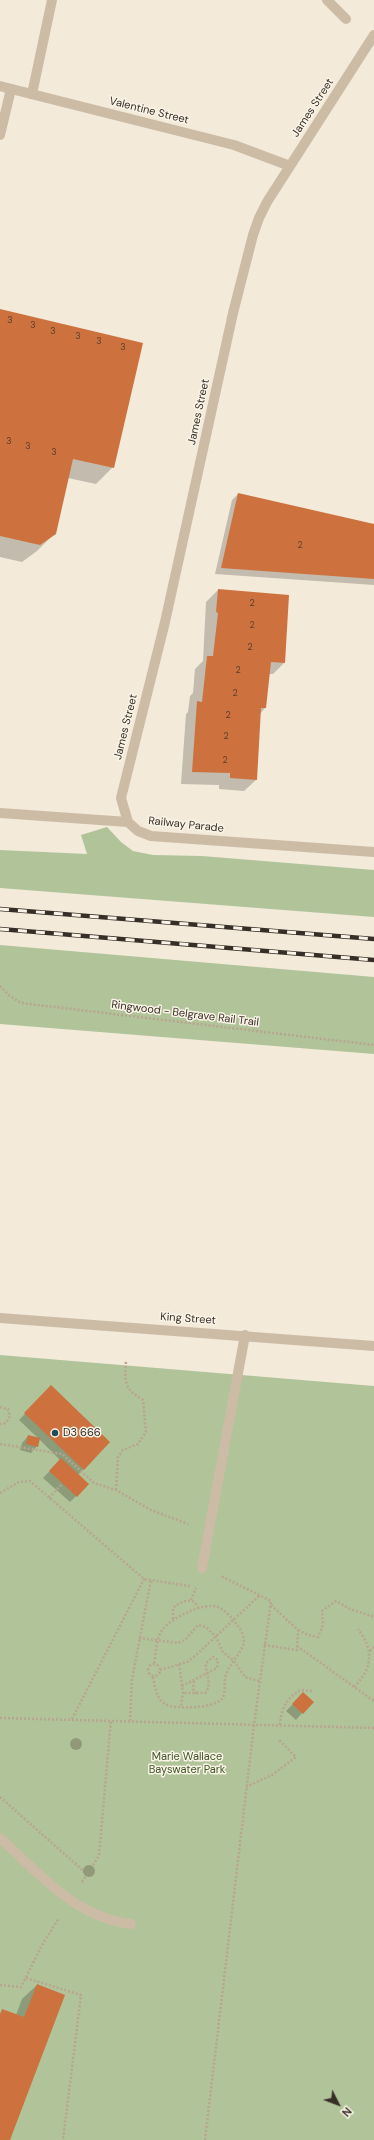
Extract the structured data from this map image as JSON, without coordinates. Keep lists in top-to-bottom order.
{
  "streets": {
    "street": [
      "James Street",
      "Valentine Street",
      "Railway Parade",
      "King Street"
    ],
    "path": ["Ringwood - Belgrave Rail Trail"]
  },
  "crossings": [
    ["James Street", "Valentine Street"],
    ["James Street", "Railway Parade"]
  ],
  "parks": ["Marie Wallace Bayswater Park"],
  "places": ["D3 666"],
  "house_numbers": [
    "3",
    "3",
    "3",
    "3",
    "3",
    "3",
    "3",
    "3",
    "3",
    "2",
    "2",
    "2",
    "2",
    "2",
    "2",
    "2",
    "2",
    "2"
  ],
  "north": "bottom right"
}
